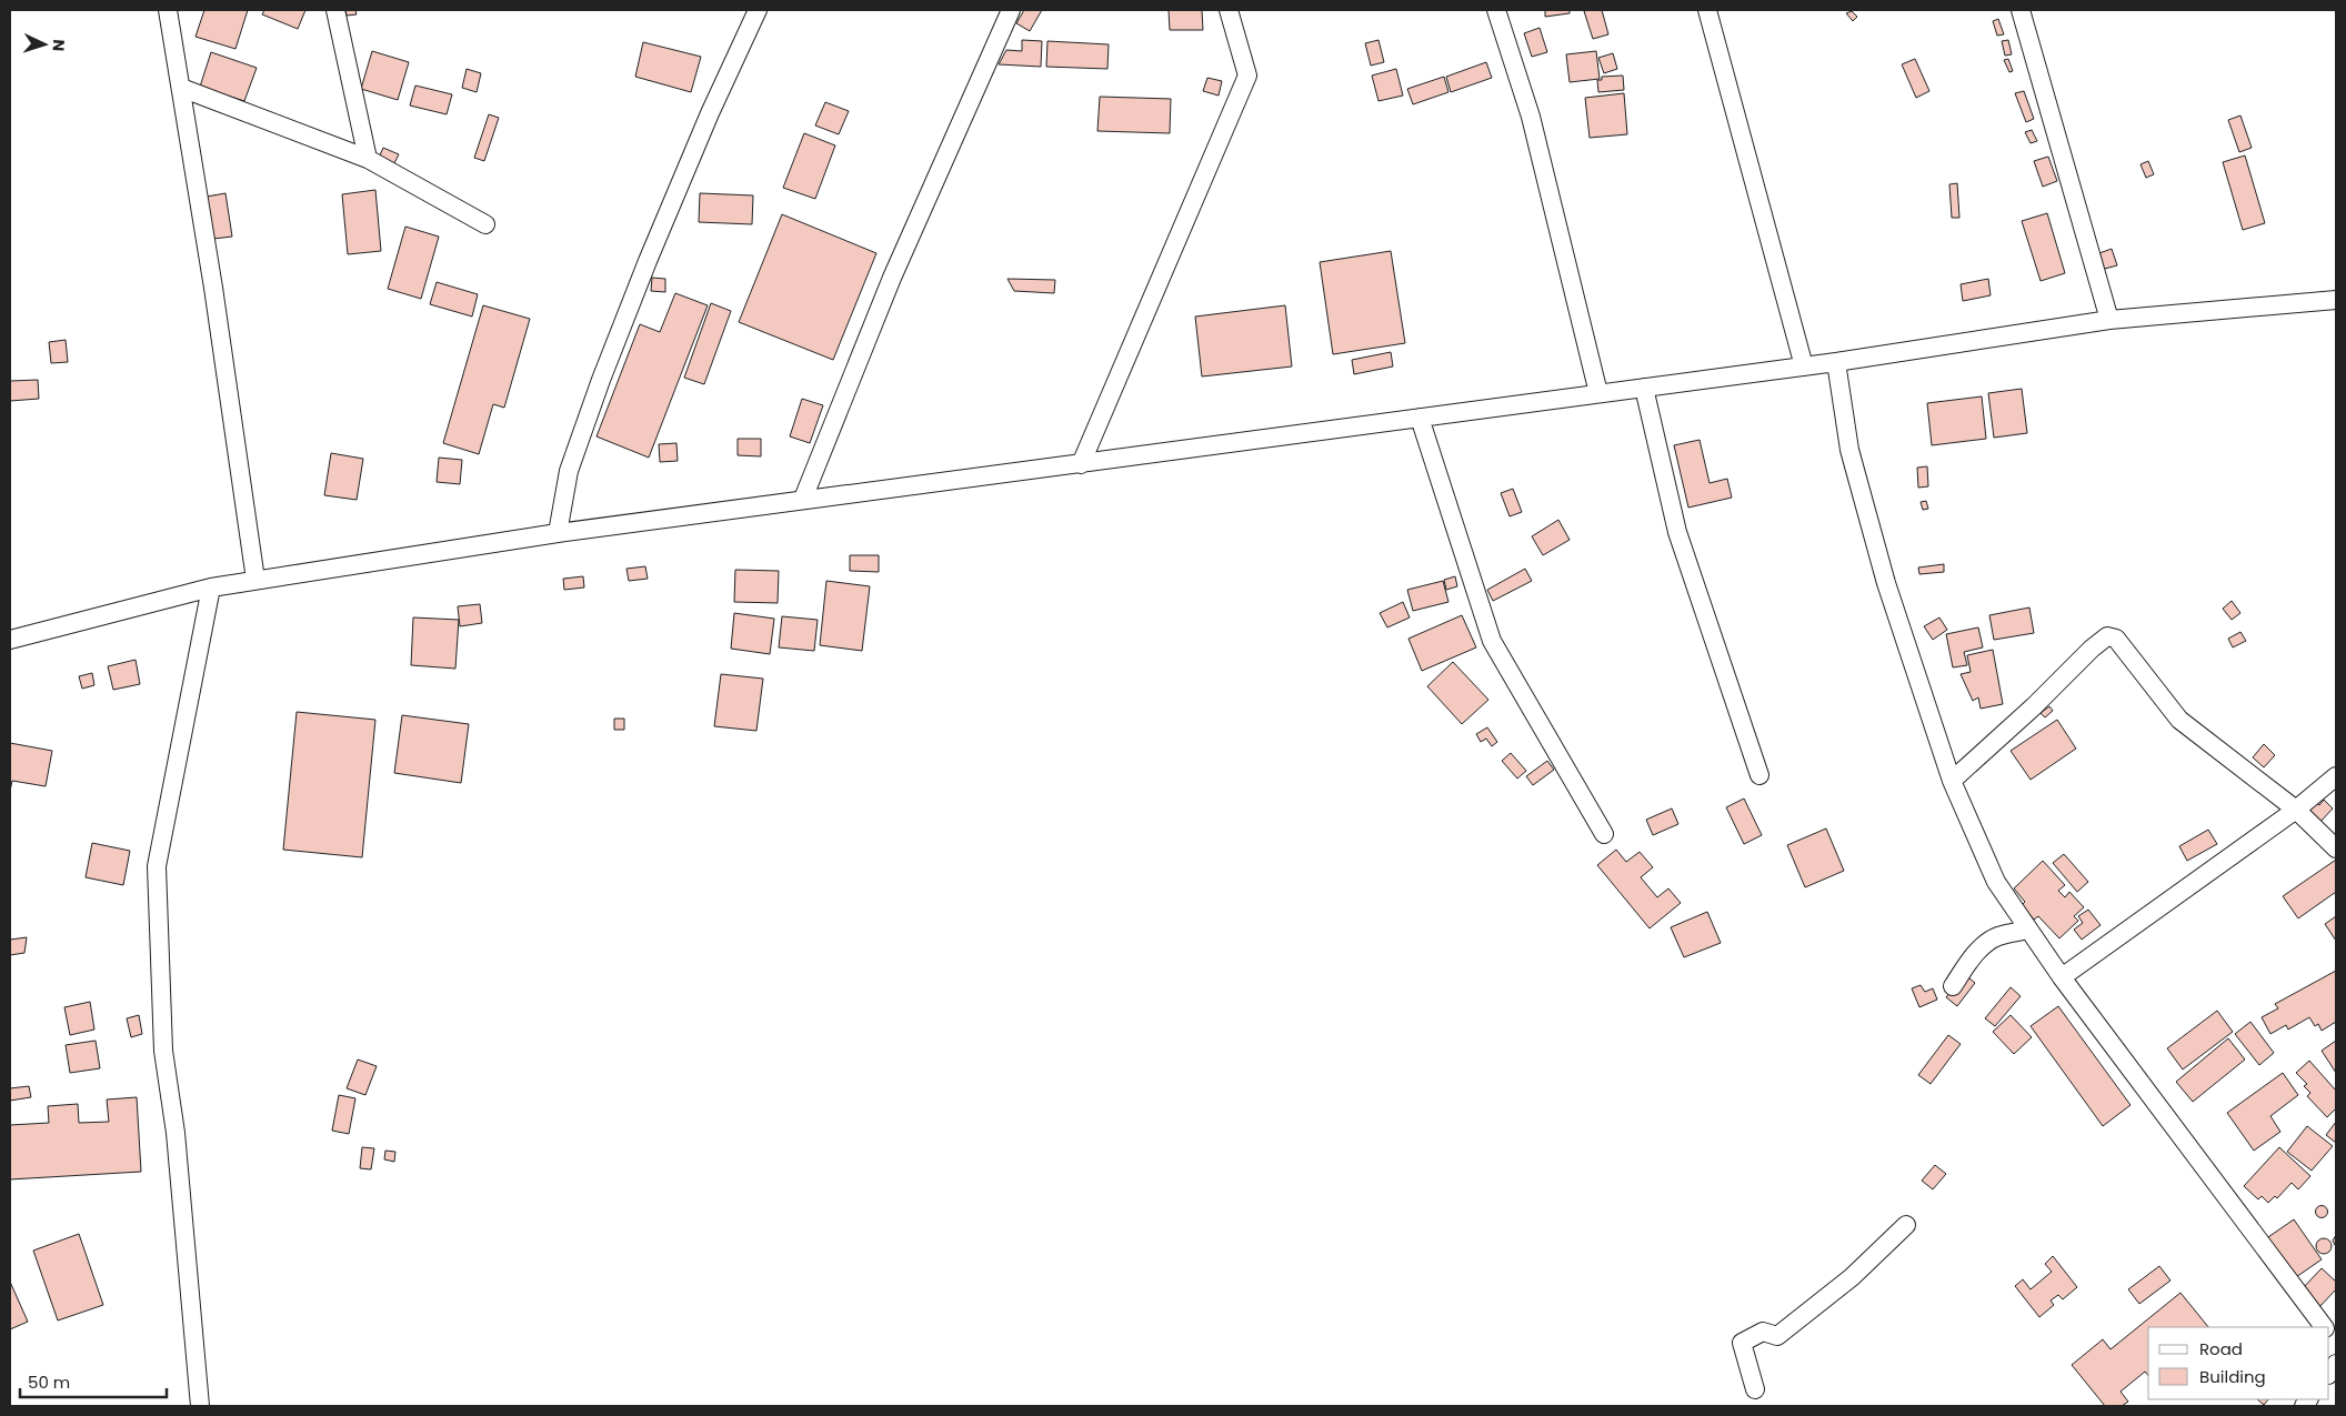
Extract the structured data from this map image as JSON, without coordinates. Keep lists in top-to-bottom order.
{
  "legend": ["Road", "Building"],
  "scale_bar": "50 m",
  "north": "right"
}
